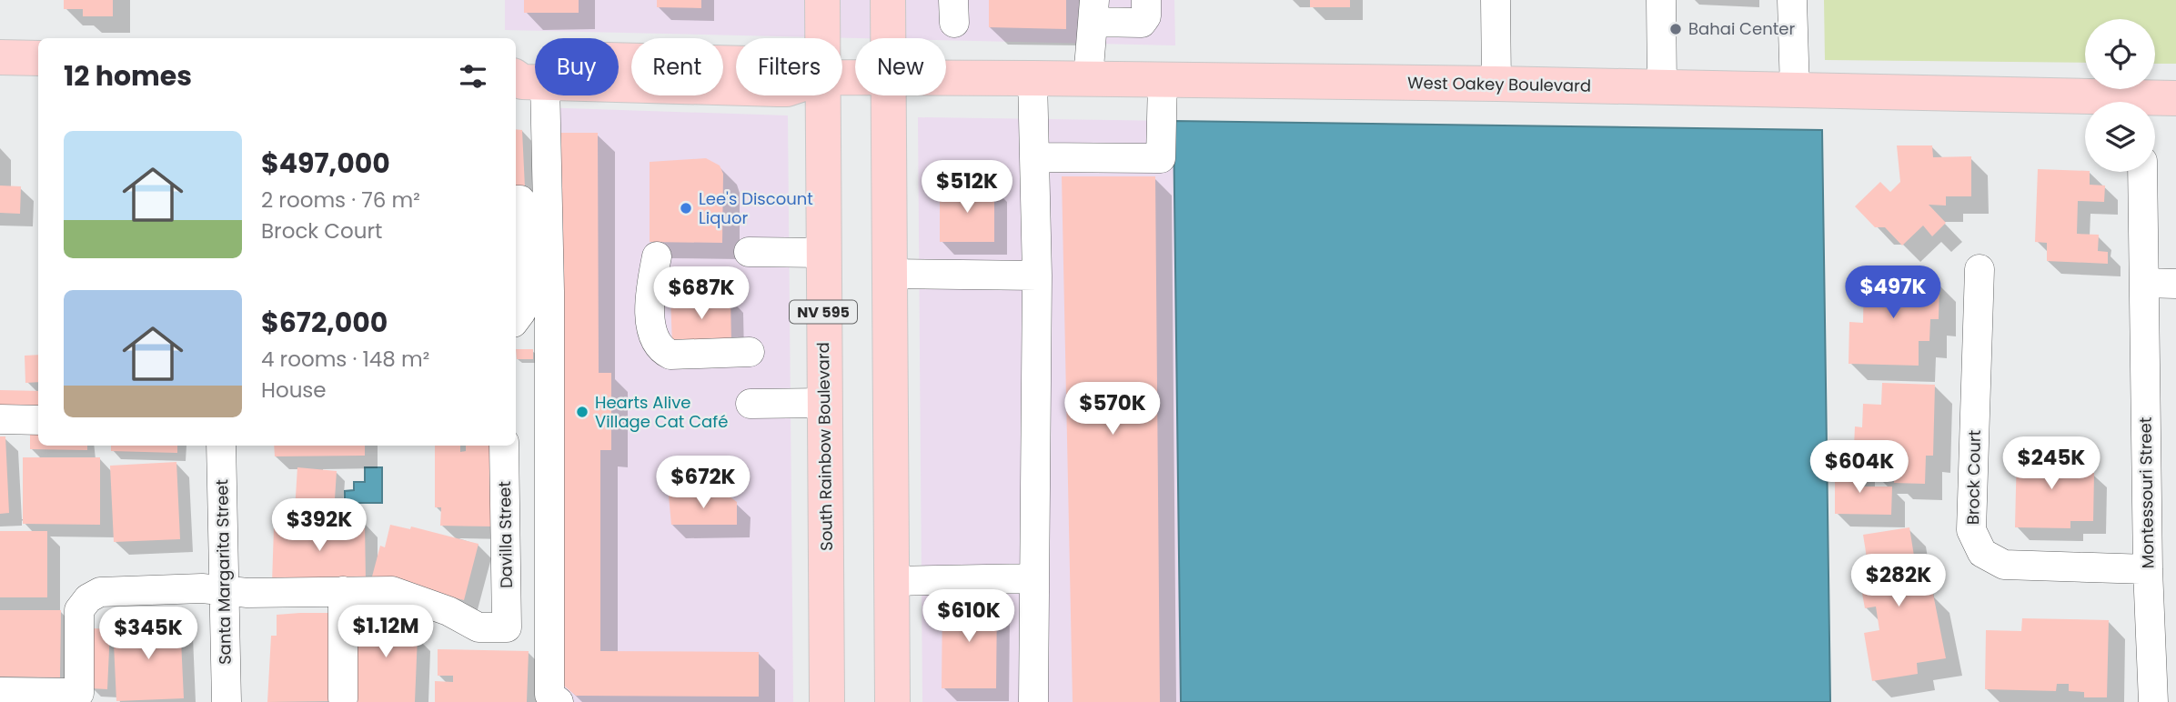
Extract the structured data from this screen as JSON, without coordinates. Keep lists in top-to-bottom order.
{
  "streets": {
    "main road": ["West Oakey Boulevard", "NV 595", "South Rainbow Boulevard"],
    "street": [
      "Brock Court",
      "Montessouri Street",
      "Davilla Street",
      "Santa Margarita Street"
    ]
  },
  "crossings": [
    ["Brock Court", "Montessouri Street"]
  ],
  "places": ["Bahai Center", "Lee's Discount Liquor", "Hearts Alive Village Cat Café"],
  "page": {
    "chip": [
      "Buy",
      "Rent",
      "Filters",
      "New"
    ],
    "heading": "12 homes",
    "list": [
      {
        "name": "$497,000",
        "note": "2 rooms · 76 m² · Brock Court"
      },
      {
        "name": "$672,000",
        "note": "4 rooms · 148 m² · House"
      }
    ],
    "price": [
      "$512K",
      "$497K",
      "$687K",
      "$570K",
      "$245K",
      "$604K",
      "$672K",
      "$392K",
      "$282K",
      "$610K",
      "$1.12M",
      "$345K"
    ]
  }
}
